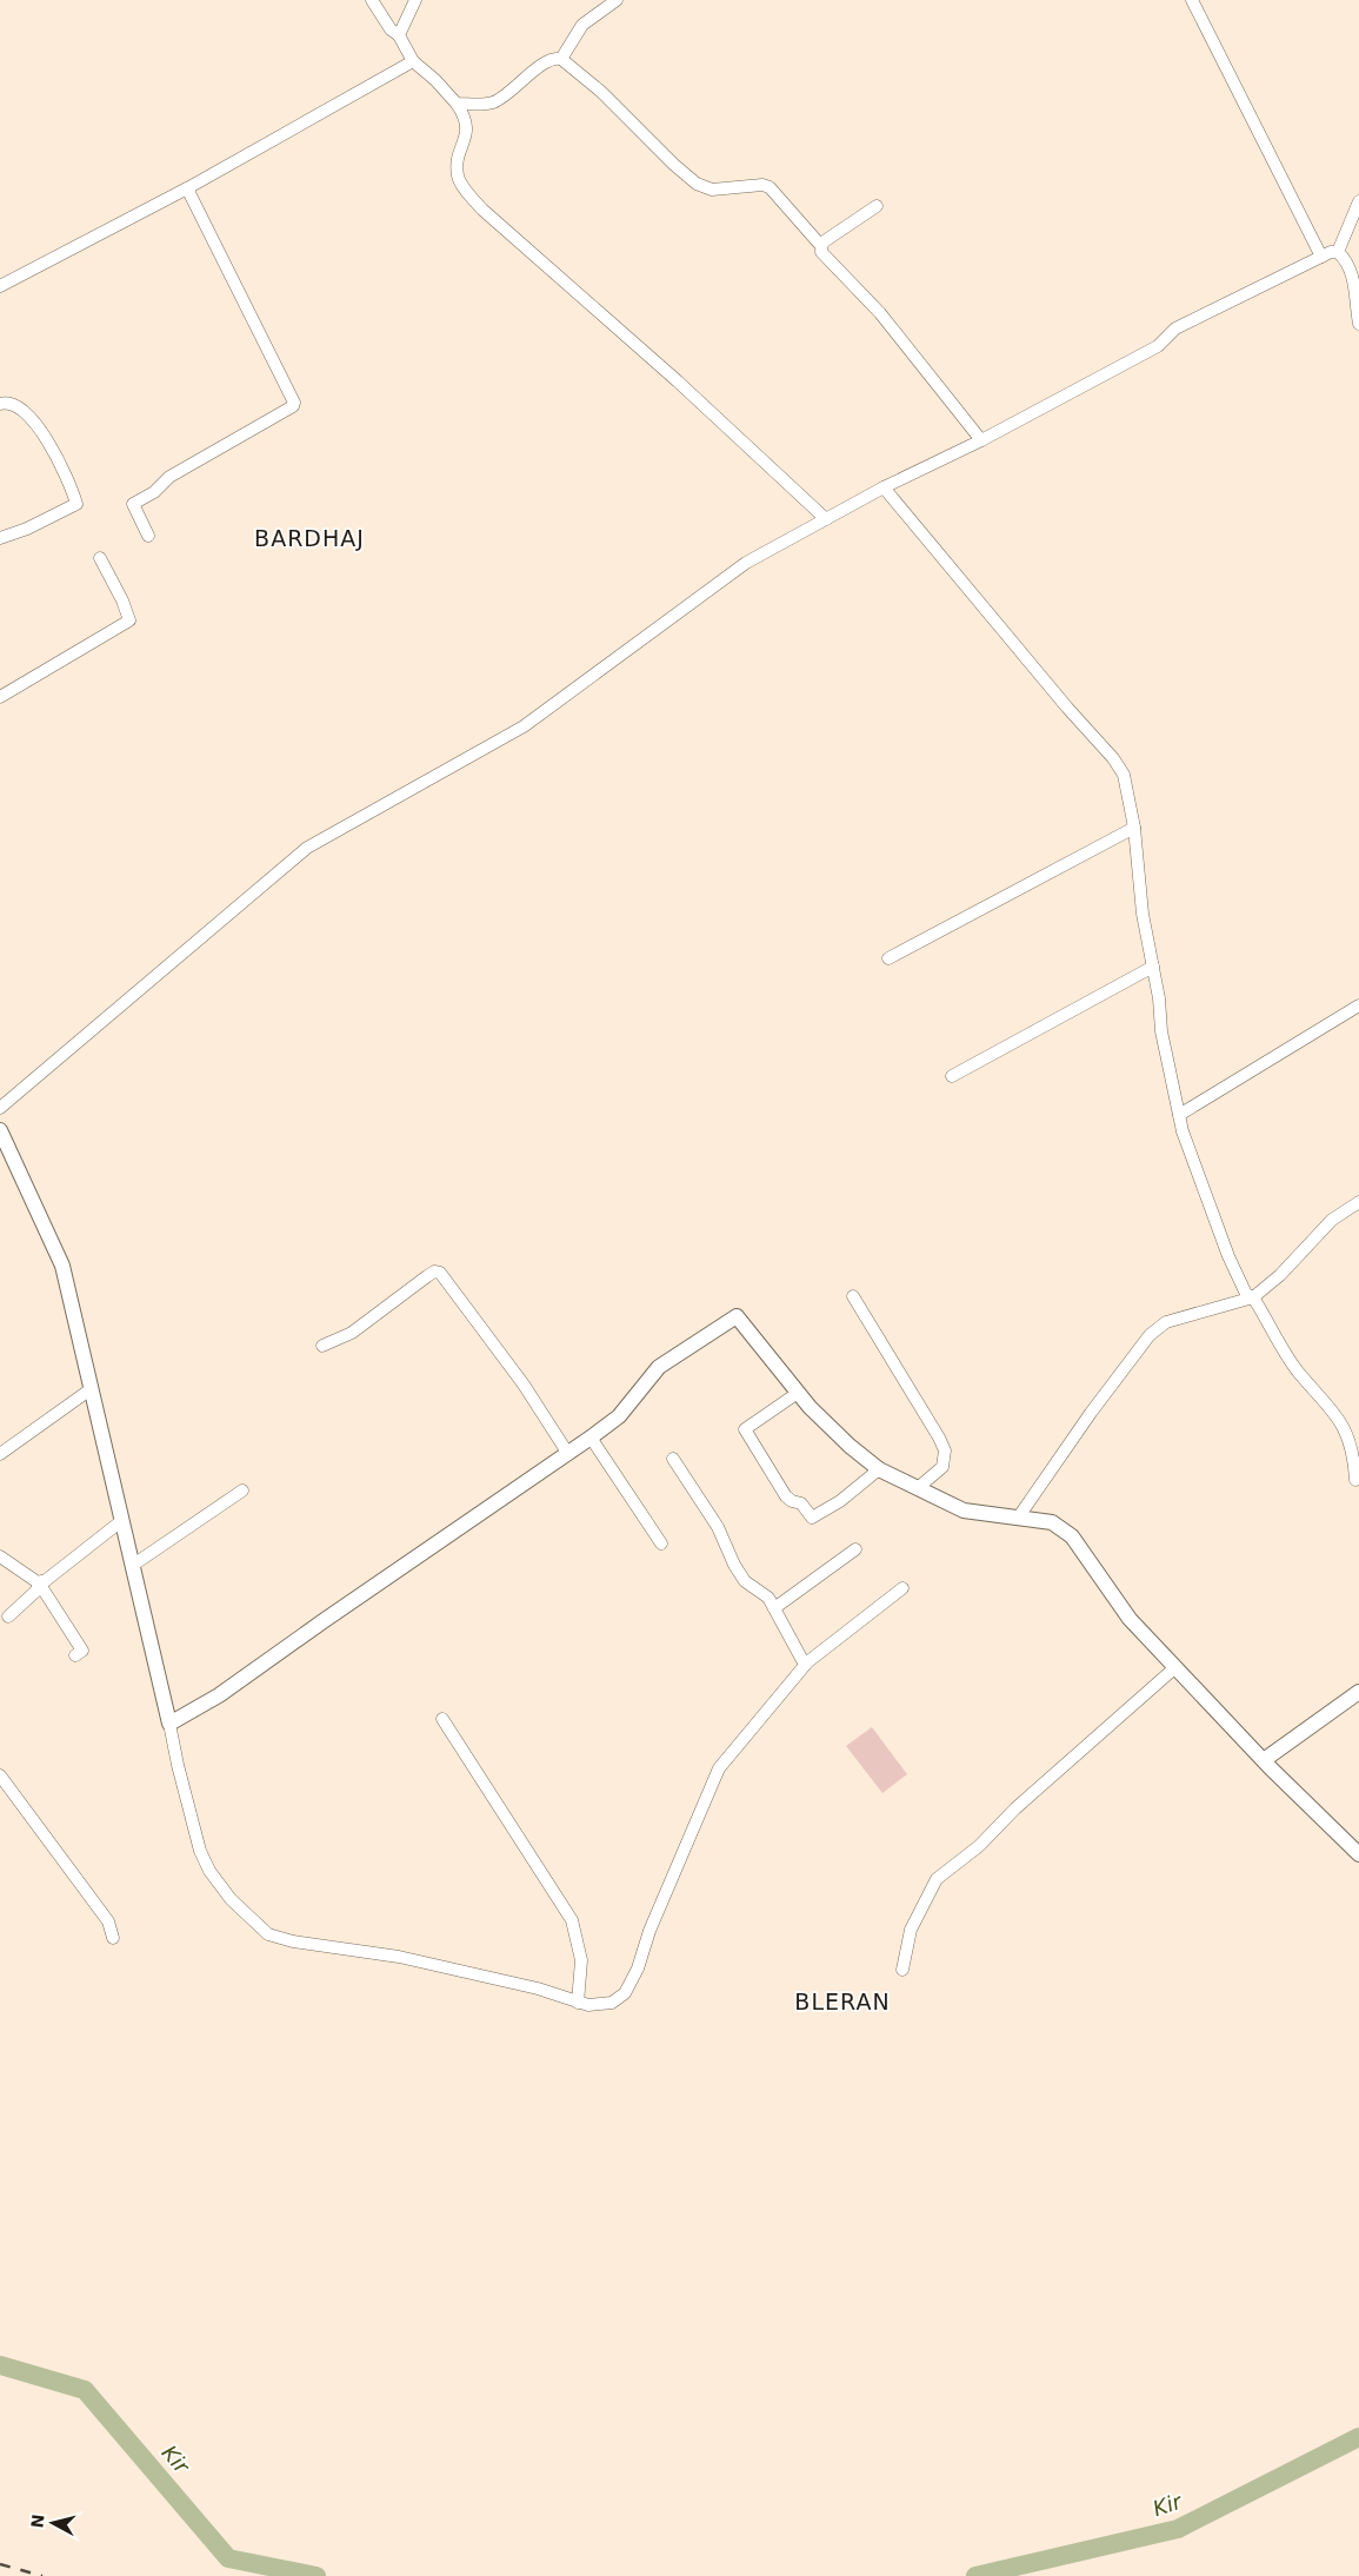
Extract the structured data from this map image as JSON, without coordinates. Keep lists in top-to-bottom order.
{
  "districts": ["BARDHAJ", "BLERAN"],
  "water": ["Kir"],
  "north": "left"
}
